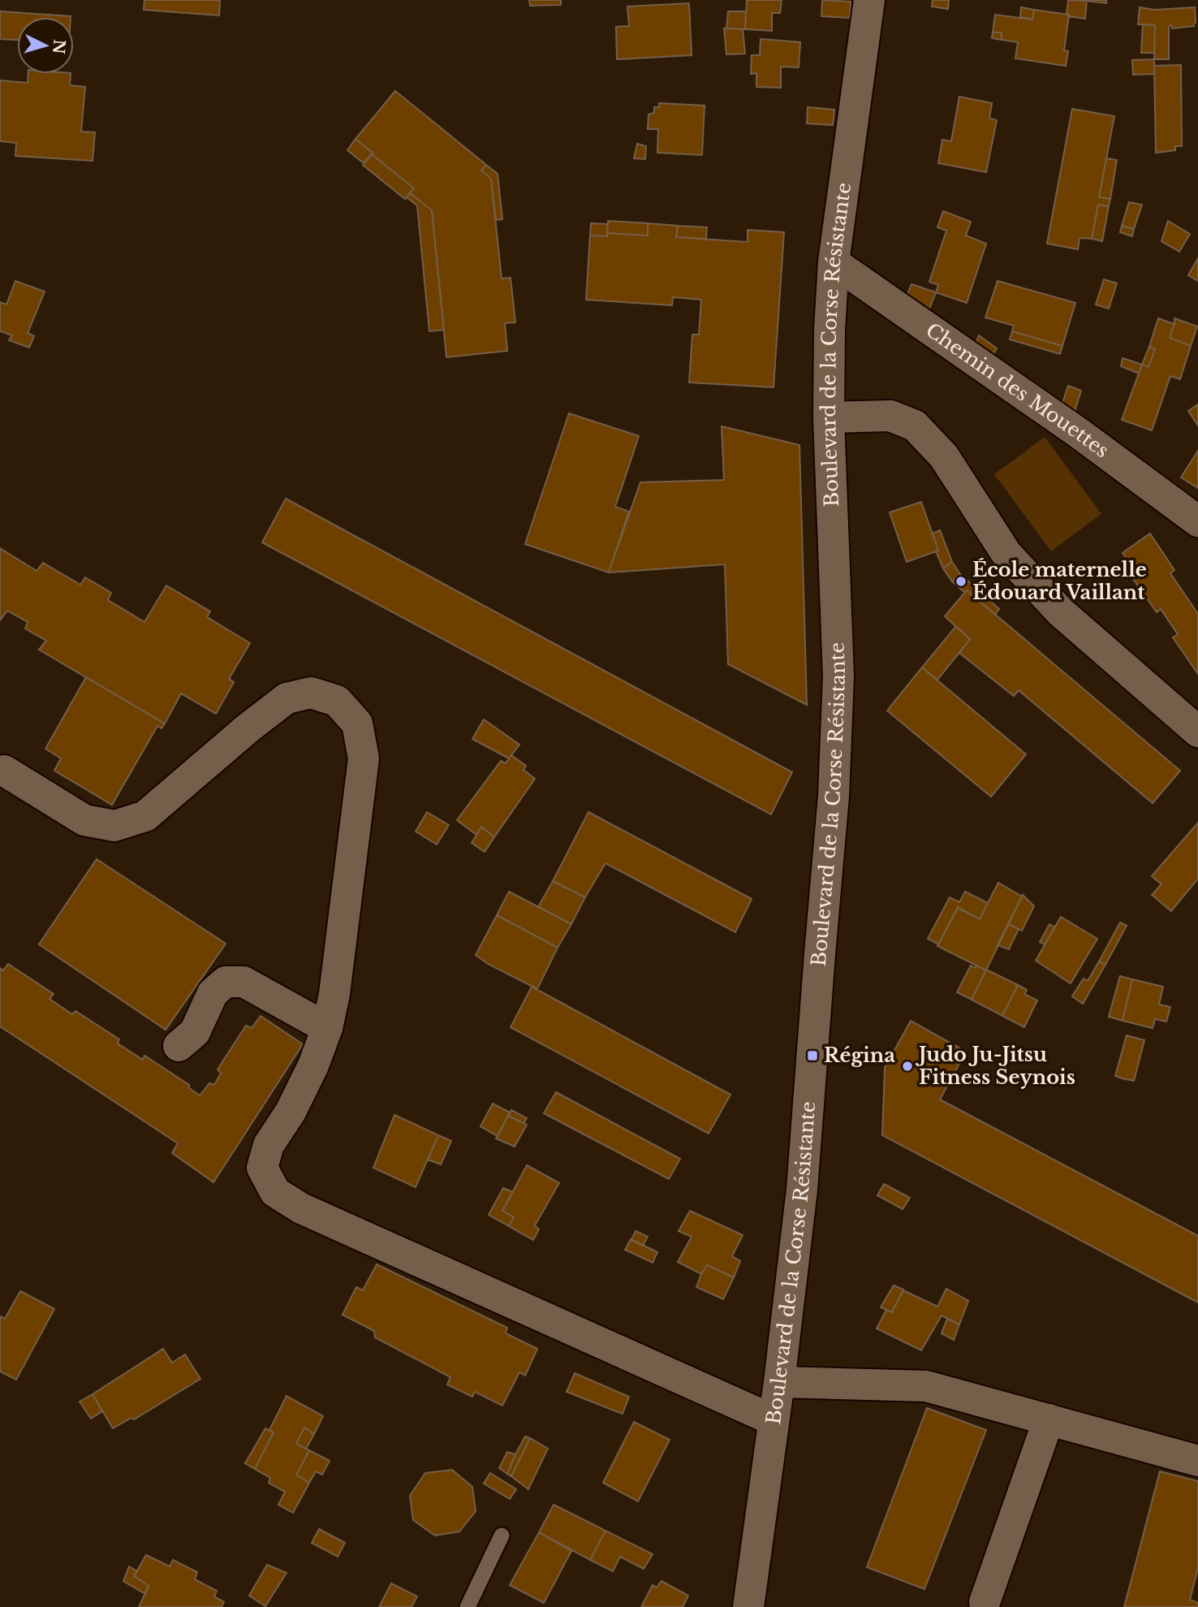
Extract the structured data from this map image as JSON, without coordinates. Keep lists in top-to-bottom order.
{
  "streets": {
    "street": ["Boulevard de la Corse Résistante", "Chemin des Mouettes"]
  },
  "crossings": [
    ["Boulevard de la Corse Résistante", "Chemin des Mouettes"]
  ],
  "places": {
    "other": ["École maternelle Édouard Vaillant", "Judo Ju-Jitsu Fitness Seynois"],
    "transit": ["Régina"]
  },
  "north": "right"
}
